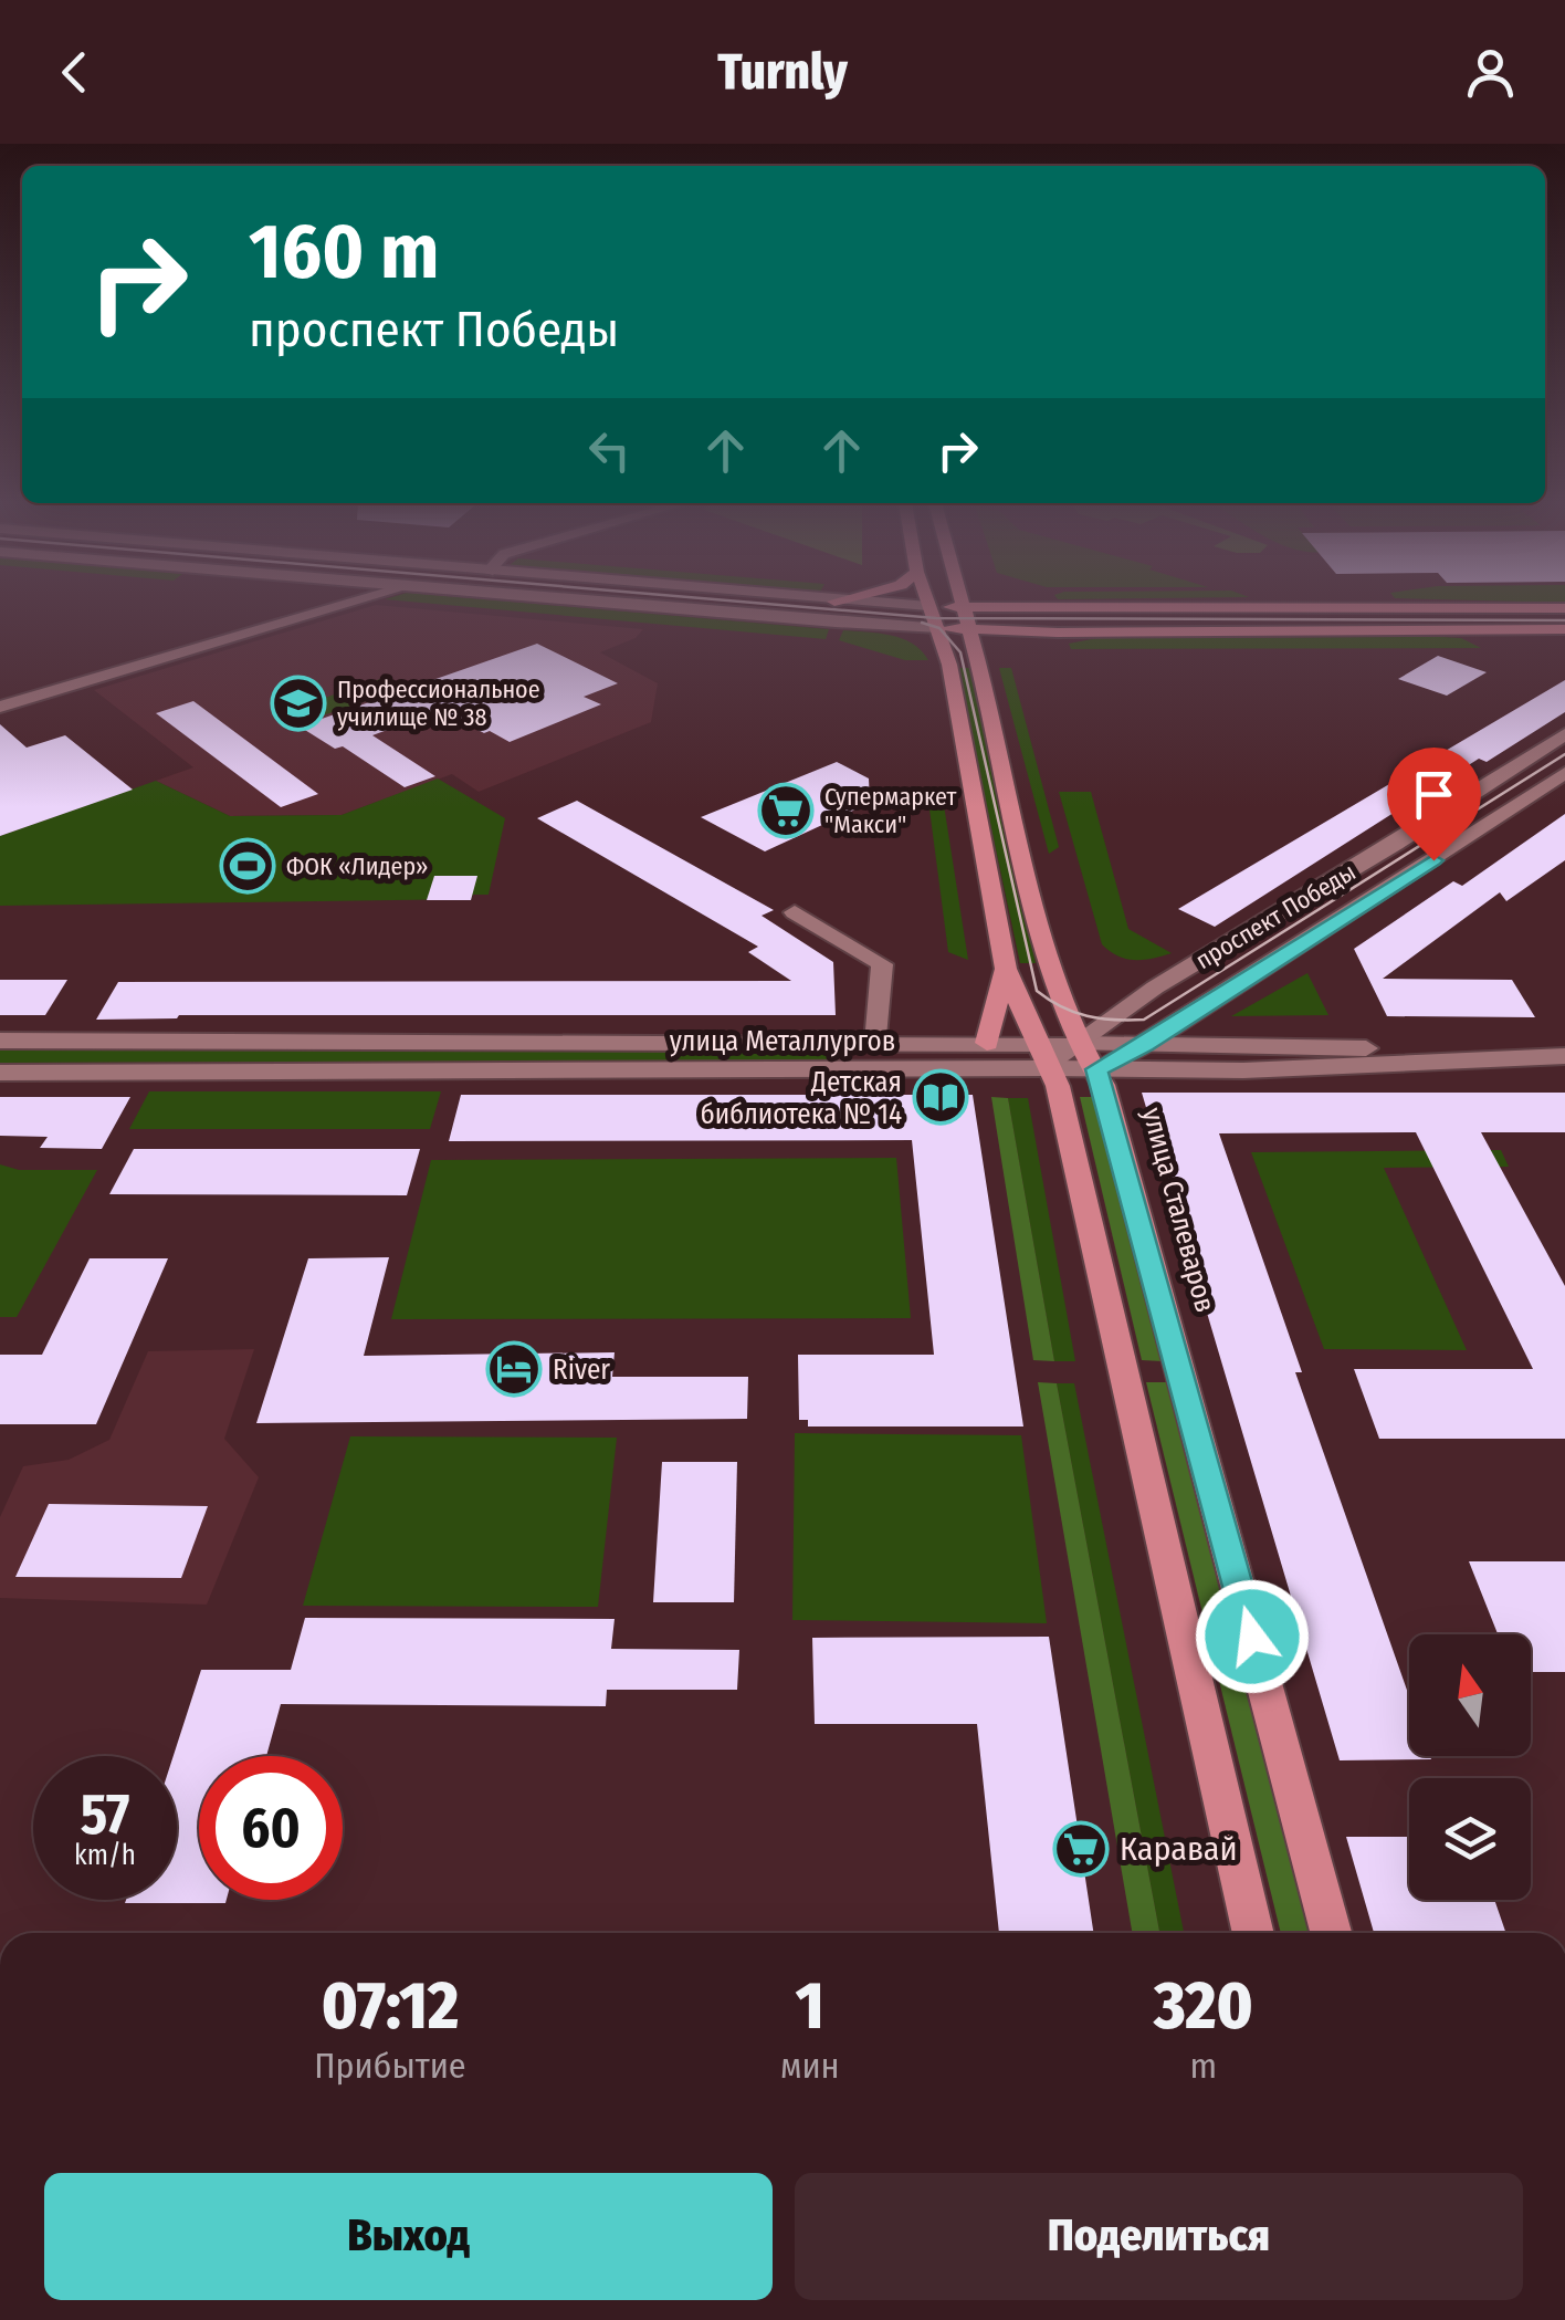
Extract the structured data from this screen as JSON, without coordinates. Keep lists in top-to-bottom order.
{
  "streets": {
    "main road": ["улица Сталеваров"],
    "street": ["проспект Победы", "улица Металлургов"]
  },
  "crossings": [
    ["проспект Победы", "улица Металлургов"],
    ["проспект Победы", "улица Сталеваров"],
    ["улица Металлургов", "улица Сталеваров"]
  ],
  "places": {
    "school or university": ["Профессиональное училище № 38"],
    "supermarket": ["Супермаркет \"Макси\"", "Каравай"],
    "sports": ["ФОК «Лидер»"],
    "library": ["Детская библиотека № 14"],
    "hotel": ["River"]
  },
  "north": "top",
  "page": {
    "header": "Turnly",
    "turn": ["160 m", "проспект Победы"],
    "speed": "57 km/h",
    "limit": "60",
    "eta": [
      "07:12",
      "Прибытие",
      "1",
      "мин",
      "320",
      "m"
    ],
    "buttons": ["Выход", "Поделиться"]
  }
}
